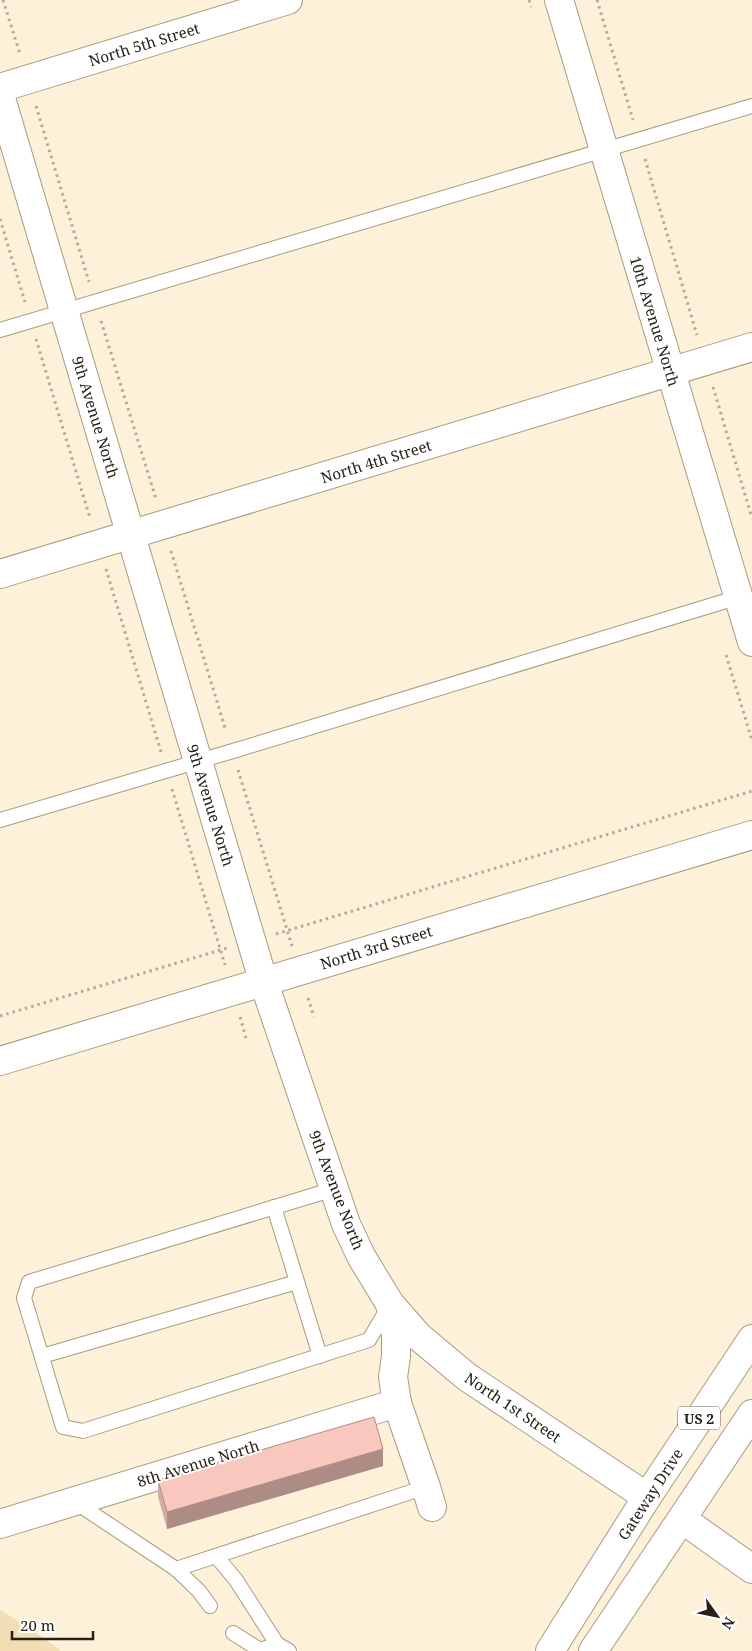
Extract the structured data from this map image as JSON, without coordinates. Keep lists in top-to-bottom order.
{
  "streets": {
    "main road": [
      "North 5th Street",
      "10th Avenue North",
      "9th Avenue North",
      "North 4th Street",
      "North 3rd Street",
      "North 1st Street",
      "US 2",
      "8th Avenue North",
      "Gateway Drive"
    ]
  },
  "crossings": [
    ["10th Avenue North", "North 4th Street"],
    ["9th Avenue North", "North 4th Street"],
    ["9th Avenue North", "North 3rd Street"],
    ["9th Avenue North", "North 1st Street"],
    ["9th Avenue North", "8th Avenue North"],
    ["North 1st Street", "US 2"],
    ["North 1st Street", "Gateway Drive"]
  ],
  "scale_bar": "20 m",
  "north": "bottom right"
}
